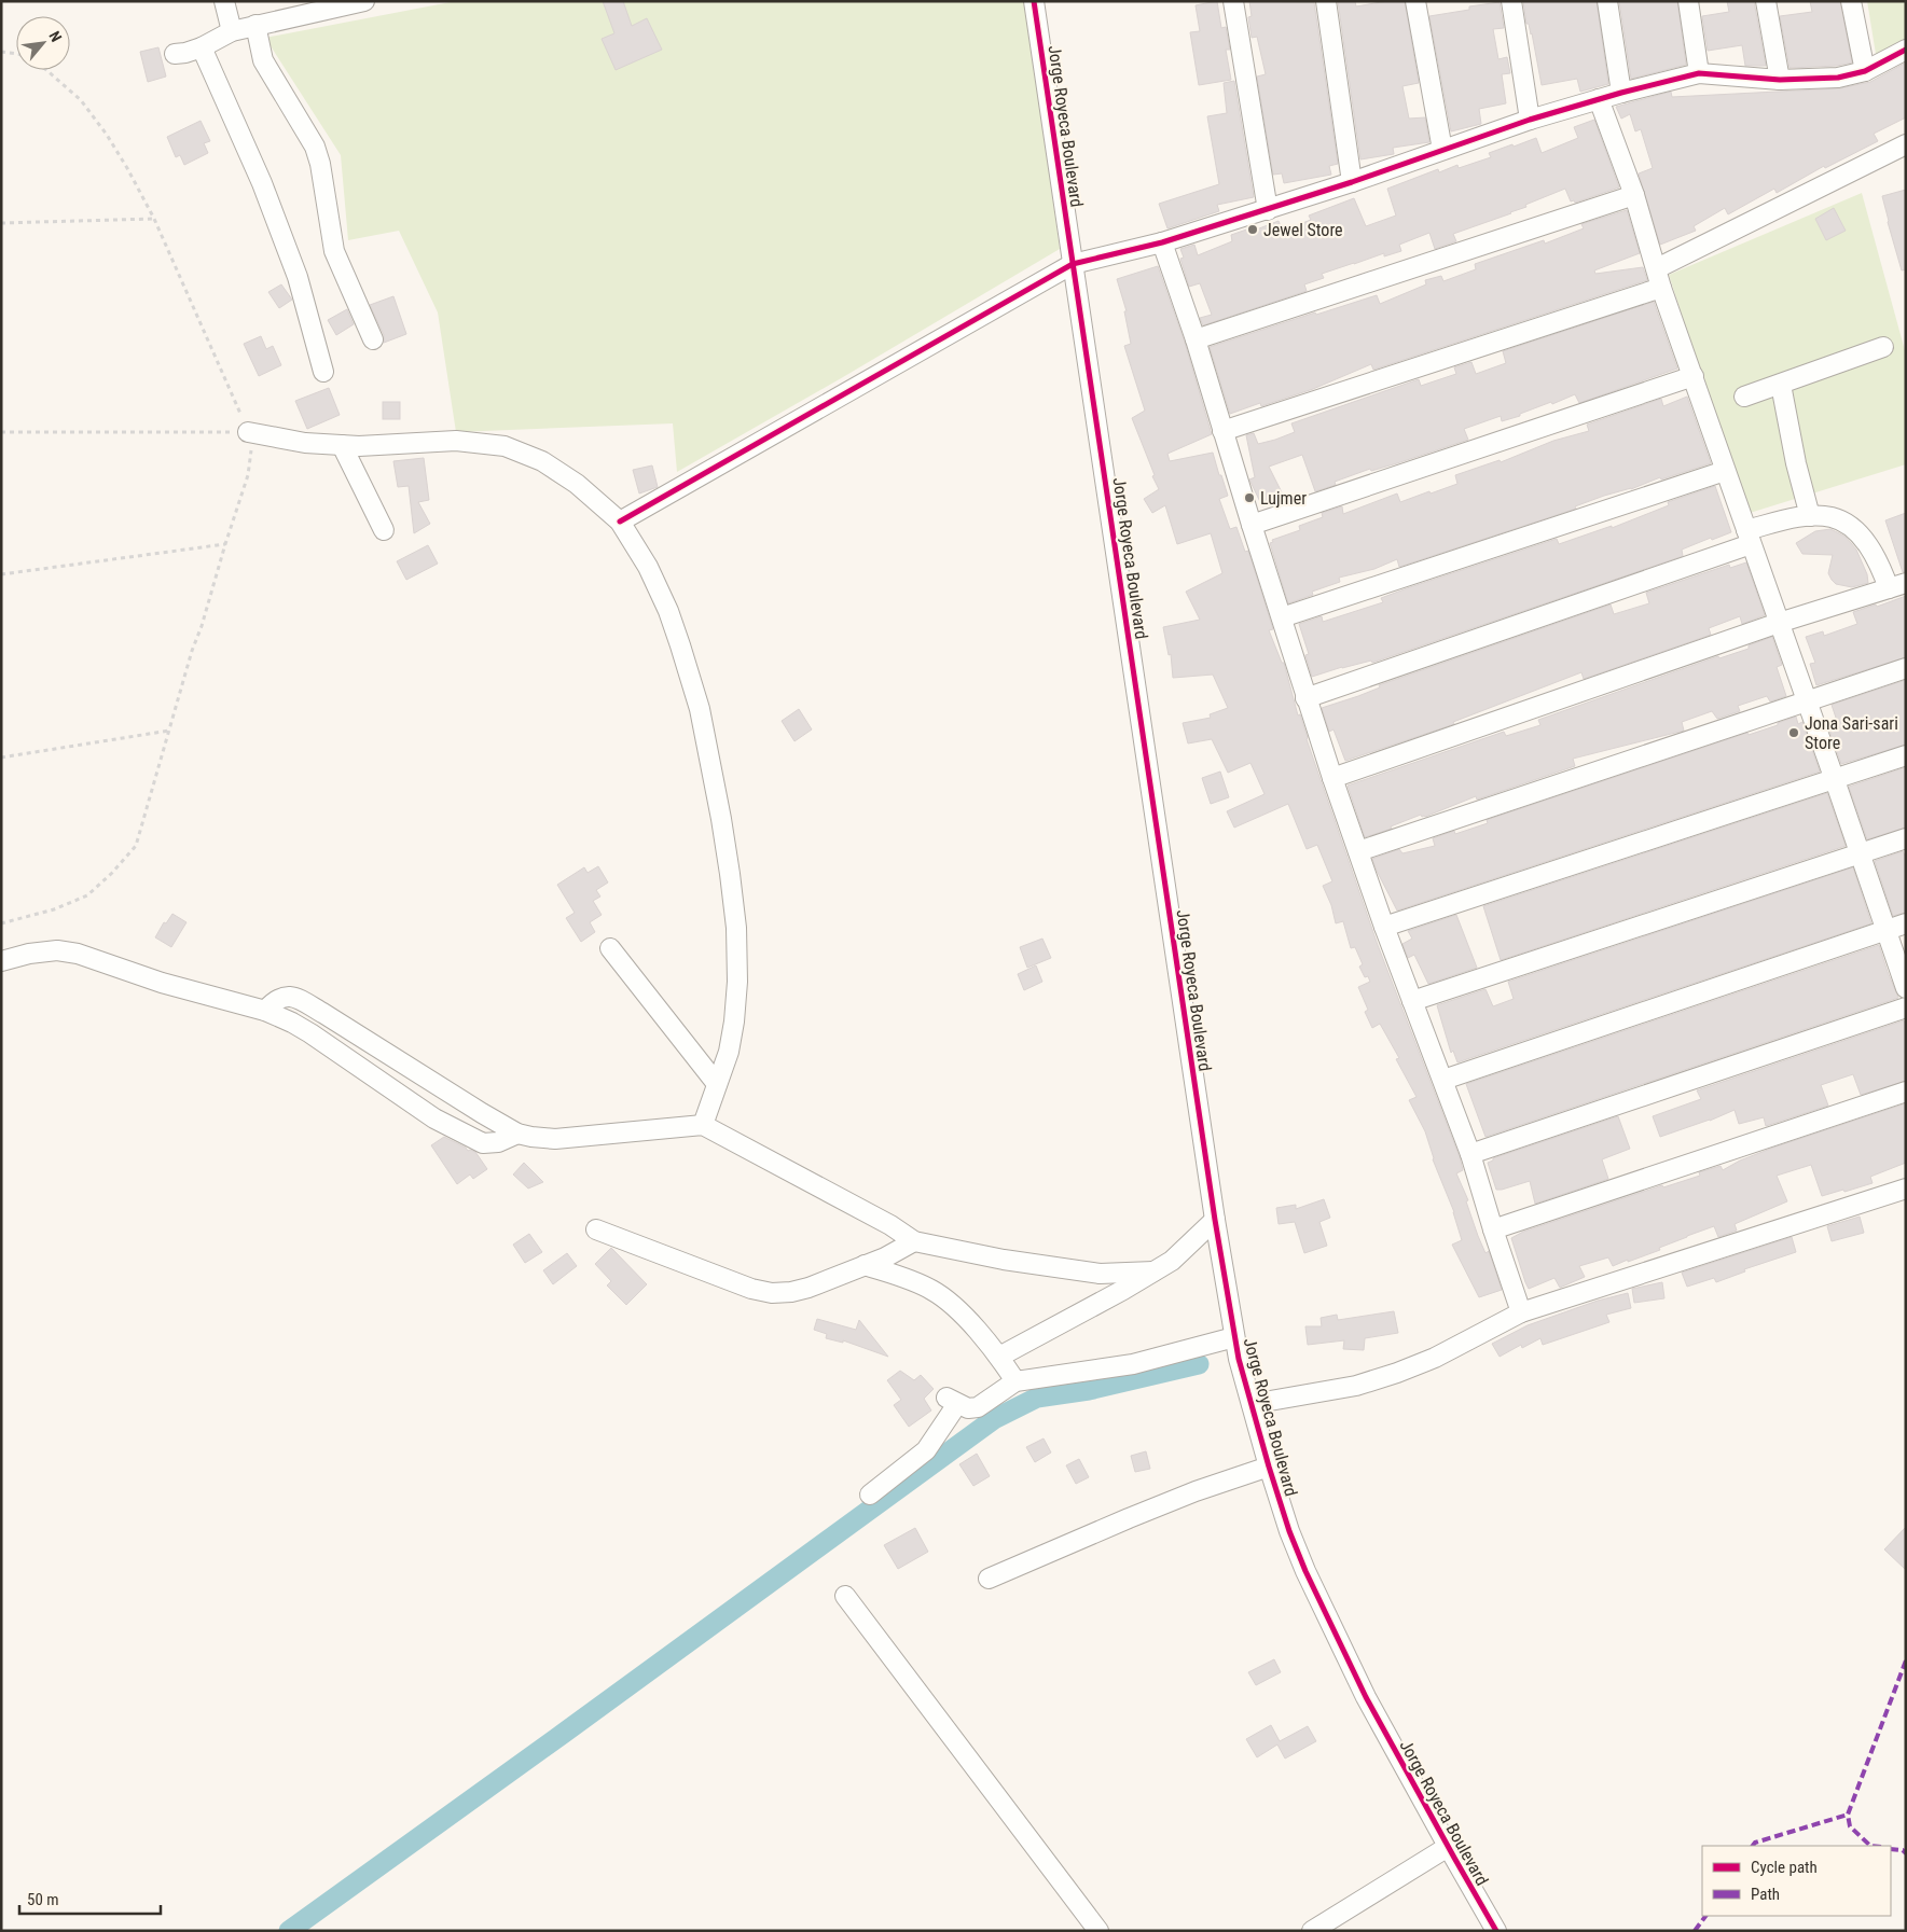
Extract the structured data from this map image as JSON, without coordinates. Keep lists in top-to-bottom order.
{
  "streets": {
    "street": ["Jorge Royeca Boulevard"]
  },
  "places": ["Jewel Store", "Lujmer", "Jona Sari-sari Store"],
  "legend": ["Cycle path", "Path"],
  "scale_bar": "50 m",
  "north": "top right"
}
